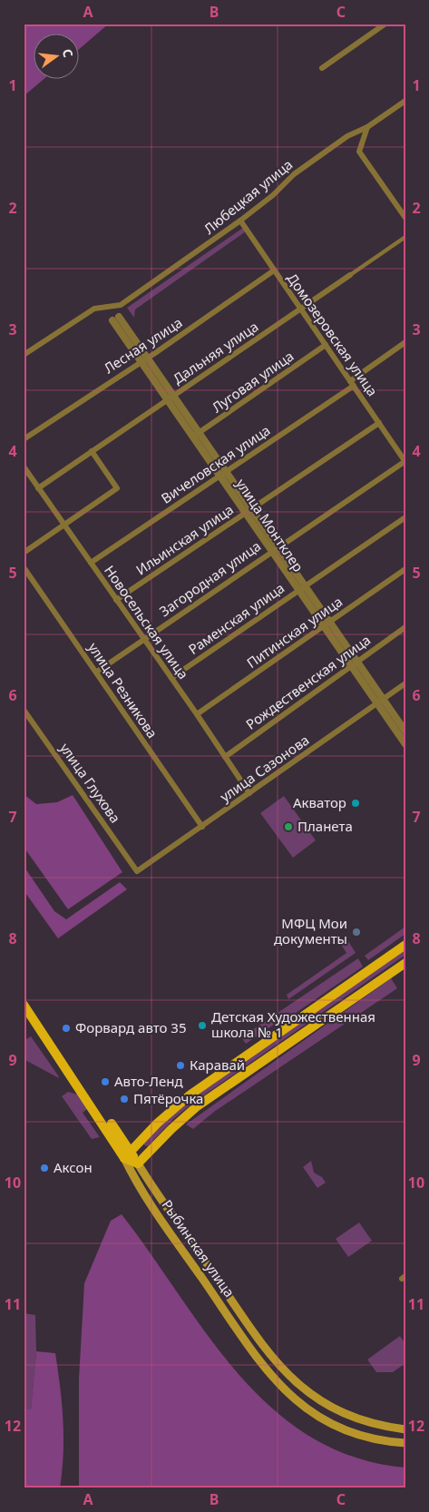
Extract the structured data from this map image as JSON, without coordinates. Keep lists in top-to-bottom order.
{
  "streets": {
    "main road": ["Рыбинская улица"],
    "street": [
      "Любецкая улица",
      "Домозеровская улица",
      "Лесная улица",
      "Дальняя улица",
      "Луговая улица",
      "Вичеловская улица",
      "улица Монтклер",
      "Ильинская улица",
      "Загородная улица",
      "Раменская улица",
      "Новосельская улица",
      "Питинская улица",
      "Рождественская улица",
      "улица Резникова",
      "улица Сазонова",
      "улица Глухова"
    ]
  },
  "crossings": [
    ["Любецкая улица", "Домозеровская улица"],
    ["Домозеровская улица", "Лесная улица"],
    ["Домозеровская улица", "Дальняя улица"],
    ["Домозеровская улица", "Луговая улица"],
    ["Домозеровская улица", "Вичеловская улица"],
    ["Домозеровская улица", "Ильинская улица"],
    ["Домозеровская улица", "Загородная улица"],
    ["Лесная улица", "улица Монтклер"],
    ["Дальняя улица", "улица Монтклер"],
    ["Дальняя улица", "Новосельская улица"],
    ["Луговая улица", "улица Монтклер"],
    ["Вичеловская улица", "улица Монтклер"],
    ["Вичеловская улица", "Новосельская улица"],
    ["улица Монтклер", "Ильинская улица"],
    ["улица Монтклер", "Загородная улица"],
    ["улица Монтклер", "Раменская улица"],
    ["улица Монтклер", "Питинская улица"],
    ["улица Монтклер", "Рождественская улица"],
    ["улица Монтклер", "улица Сазонова"],
    ["Ильинская улица", "Новосельская улица"],
    ["Загородная улица", "Новосельская улица"],
    ["Загородная улица", "улица Резникова"],
    ["Раменская улица", "Новосельская улица"],
    ["Новосельская улица", "Питинская улица"],
    ["Новосельская улица", "Рождественская улица"],
    ["Новосельская улица", "улица Сазонова"],
    ["улица Резникова", "улица Сазонова"],
    ["улица Сазонова", "улица Глухова"]
  ],
  "places": [
    "Акватор",
    "Планета",
    "МФЦ Мои документы",
    "Детская Художественная школа № 1",
    "Форвард авто 35",
    "Каравай",
    "Авто-Ленд",
    "Пятёрочка",
    "Аксон"
  ],
  "north": "right",
  "grid": {
    "columns": ["A", "B", "C"],
    "rows": [
      "1",
      "2",
      "3",
      "4",
      "5",
      "6",
      "7",
      "8",
      "9",
      "10",
      "11",
      "12"
    ]
  }
}
